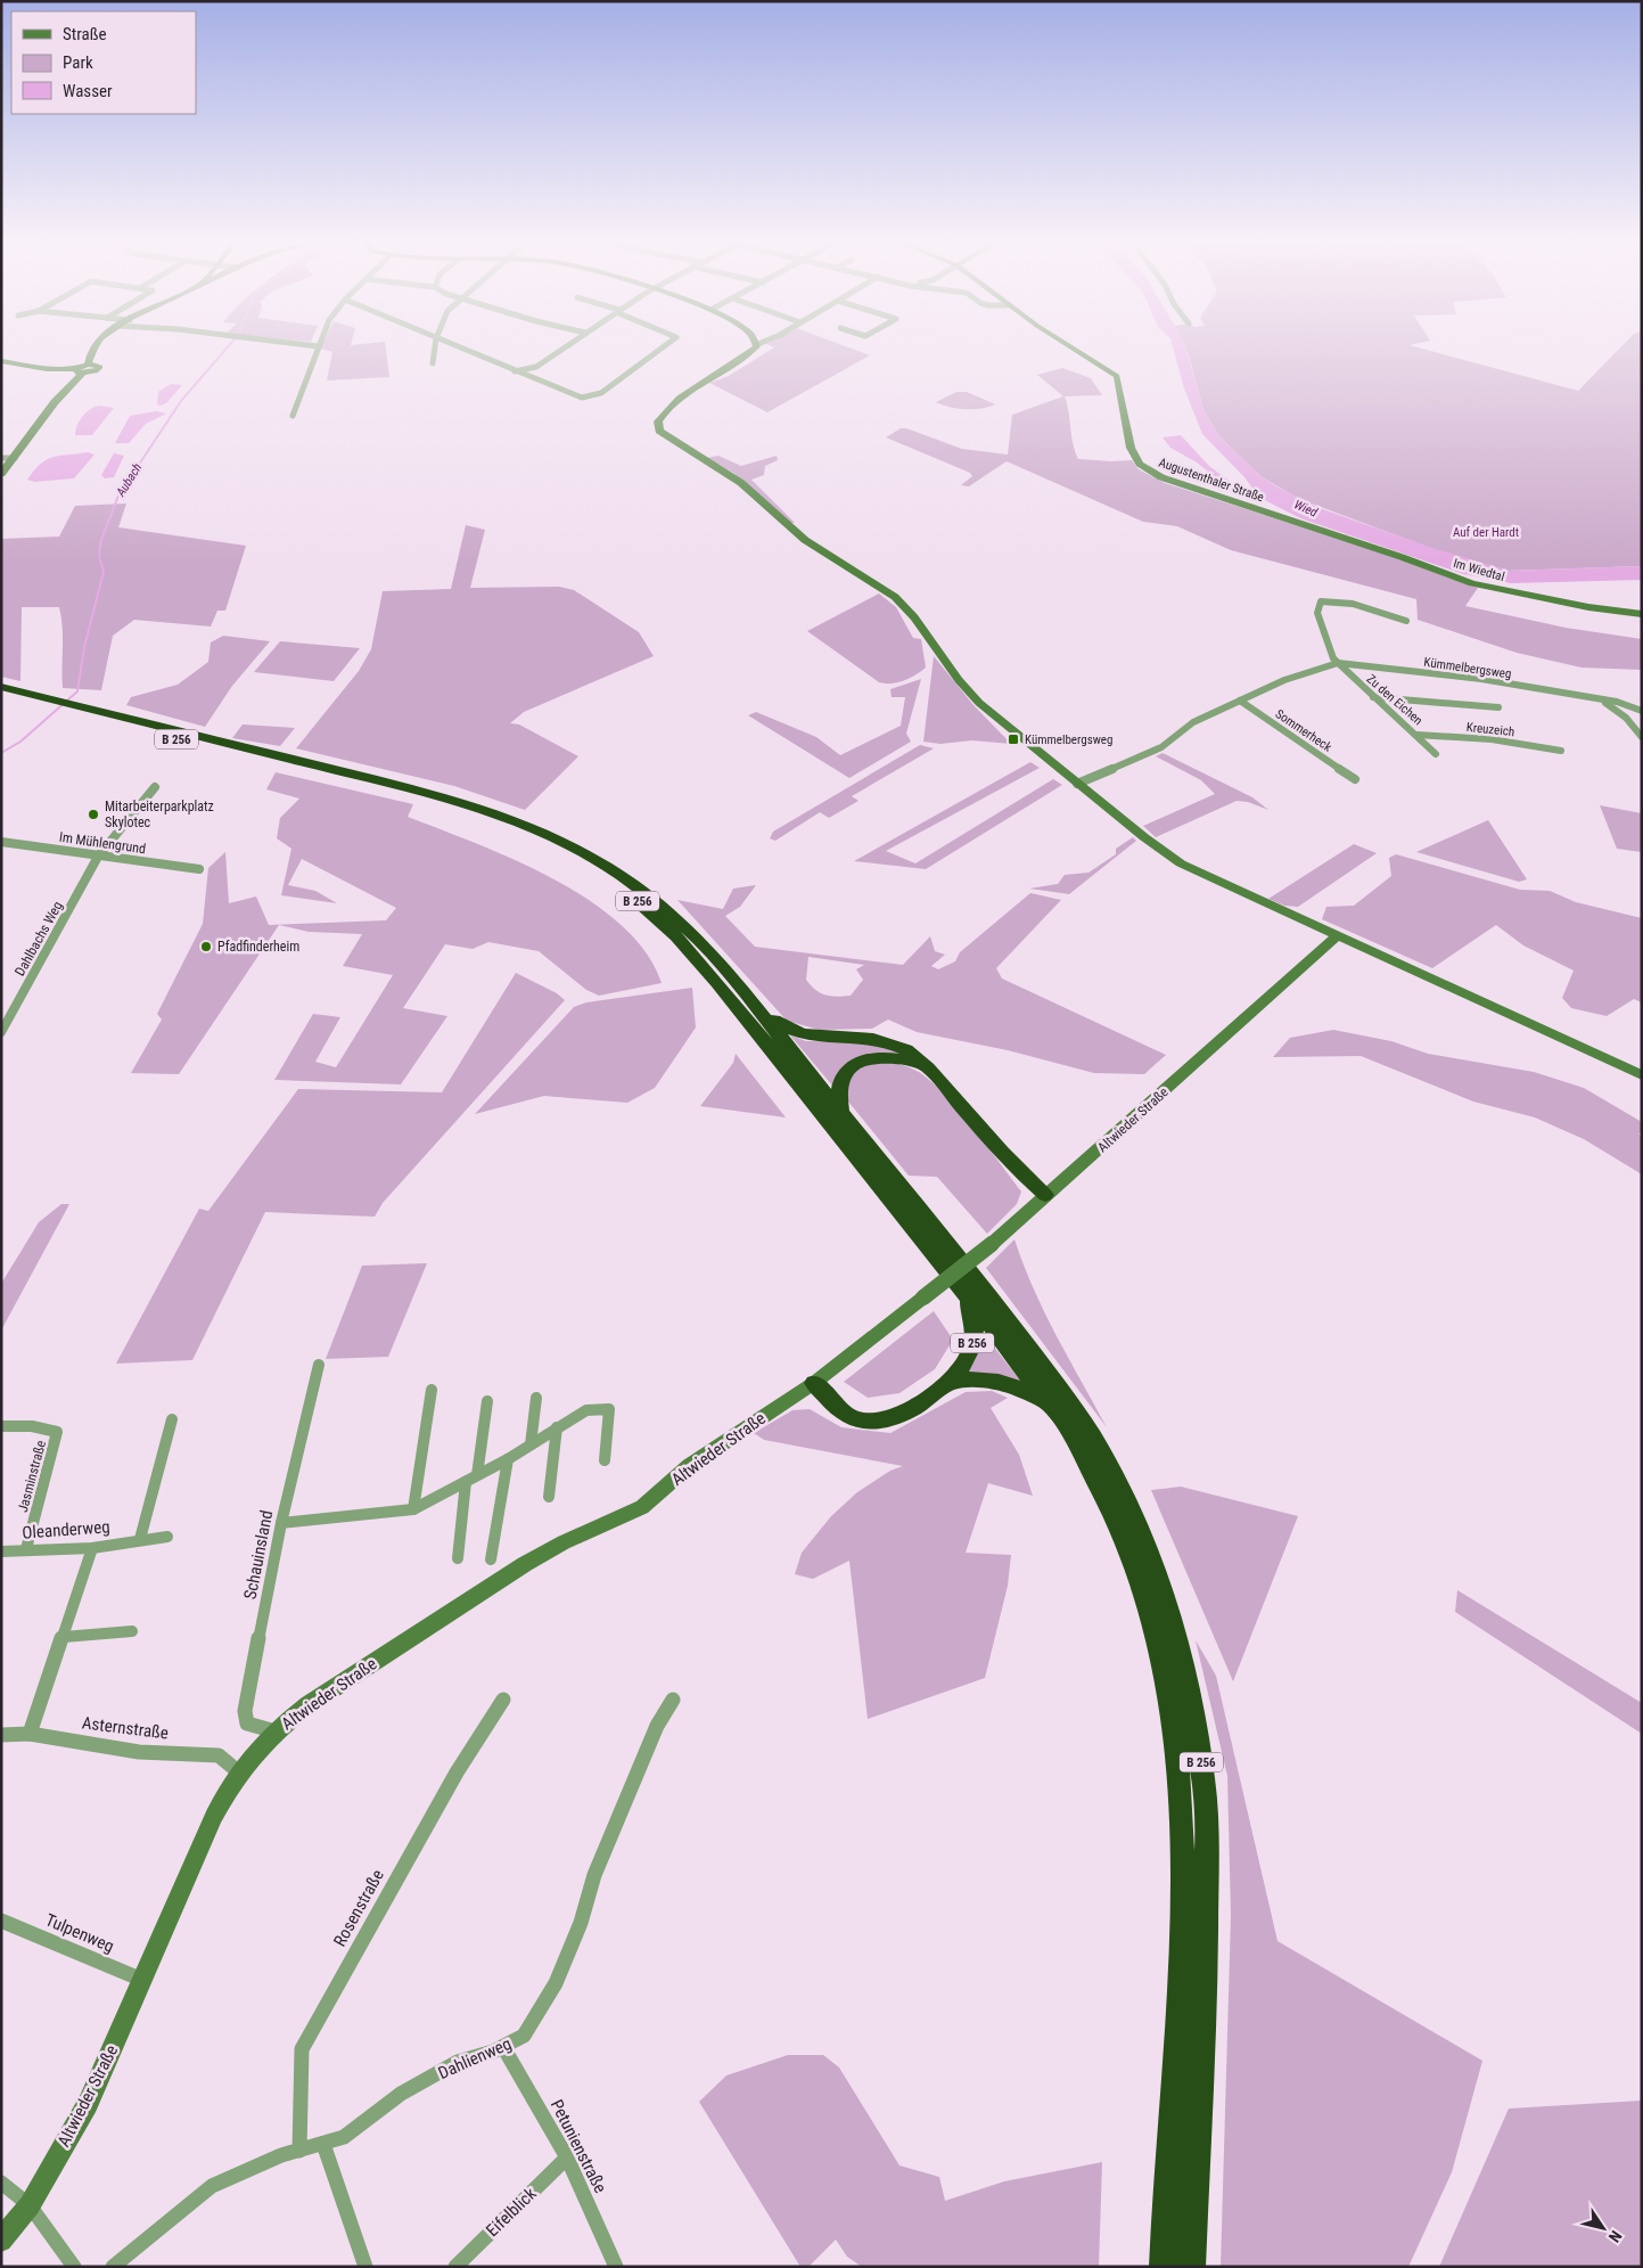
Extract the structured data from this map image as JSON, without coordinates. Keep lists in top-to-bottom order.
{
  "streets": {
    "highway": ["B 256"],
    "street": [
      "Augustenthaler Straße",
      "Im Wiedtal",
      "Kümmelbergsweg",
      "Zu den Eichen",
      "Kreuzeich",
      "Sommerheck",
      "Im Mühlengrund",
      "Dahlbachs Weg",
      "Altwieder Straße",
      "Jasminstraße",
      "Oleanderweg",
      "Schauinsland",
      "Asternstraße",
      "Rosenstraße",
      "Tulpenweg",
      "Dahlienweg",
      "Petunienstraße",
      "Eifelblick"
    ]
  },
  "crossings": [
    ["Augustenthaler Straße", "Im Wiedtal"],
    ["Kümmelbergsweg", "Zu den Eichen"],
    ["Kümmelbergsweg", "Sommerheck"],
    ["Zu den Eichen", "Kreuzeich"],
    ["Im Mühlengrund", "Dahlbachs Weg"],
    ["Altwieder Straße", "Schauinsland"],
    ["Altwieder Straße", "Asternstraße"],
    ["Altwieder Straße", "Tulpenweg"],
    ["Jasminstraße", "Oleanderweg"],
    ["Rosenstraße", "Dahlienweg"],
    ["Dahlienweg", "Petunienstraße"],
    ["Petunienstraße", "Eifelblick"]
  ],
  "water": ["Aubach", "Wied"],
  "parks": ["Auf der Hardt"],
  "places": {
    "transit": ["Kümmelbergsweg"],
    "other": ["Mitarbeiterparkplatz Skylotec", "Pfadfinderheim"]
  },
  "legend": ["Straße", "Park", "Wasser"],
  "north": "bottom right"
}
